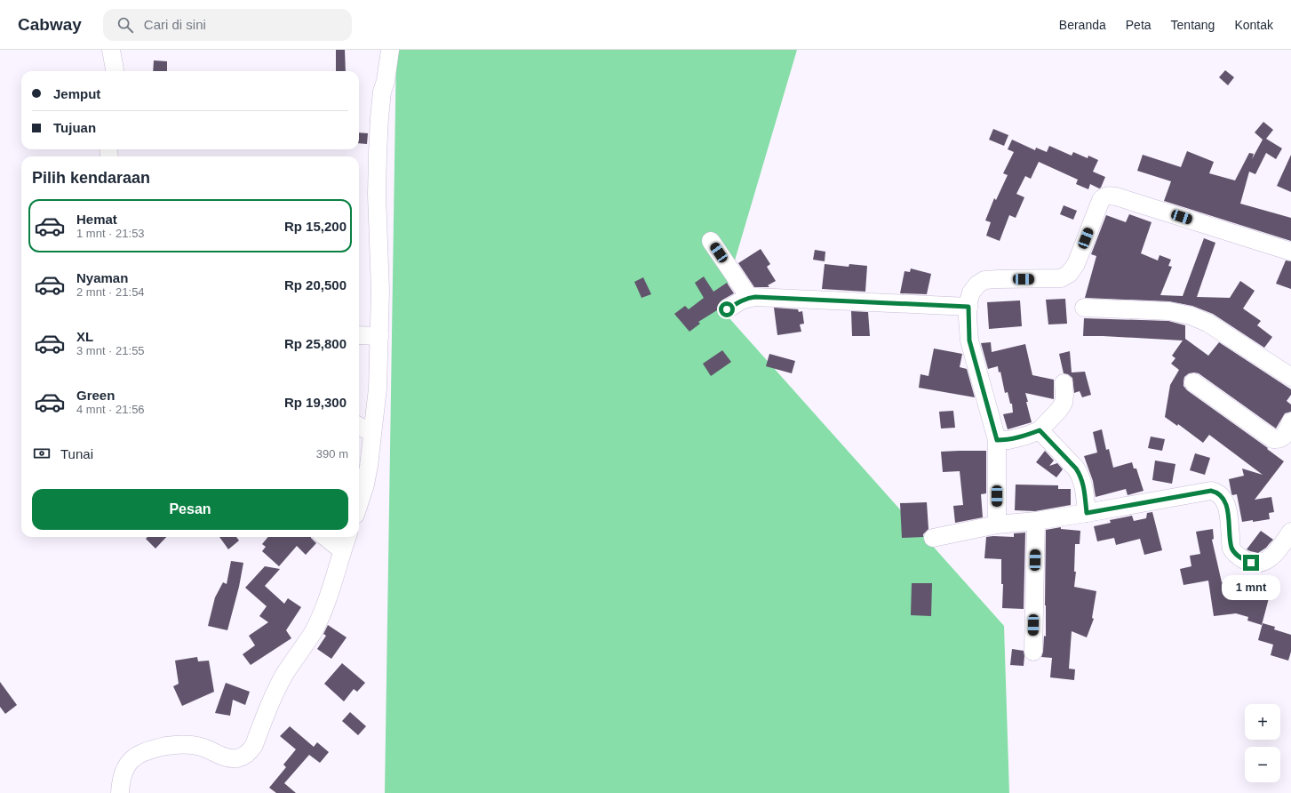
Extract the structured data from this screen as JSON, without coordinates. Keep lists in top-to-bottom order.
{
  "page": {
    "header": "Cabway",
    "search": "Cari di sini",
    "nav": [
      "Beranda",
      "Peta",
      "Tentang",
      "Kontak"
    ],
    "banner": ["Jemput", "Tujuan"],
    "heading": "Pilih kendaraan",
    "list": [
      {
        "name": "Hemat",
        "note": "1 mnt · 21:53",
        "value": "Rp 15,200"
      },
      {
        "name": "Nyaman",
        "note": "2 mnt · 21:54",
        "value": "Rp 20,500"
      },
      {
        "name": "XL",
        "note": "3 mnt · 21:55",
        "value": "Rp 25,800"
      },
      {
        "name": "Green",
        "note": "4 mnt · 21:56",
        "value": "Rp 19,300"
      }
    ],
    "pay": ["Tunai", "390 m"],
    "buttons": "Pesan",
    "bubble": "1 mnt",
    "map_buttons": ["+", "−"]
  }
}
